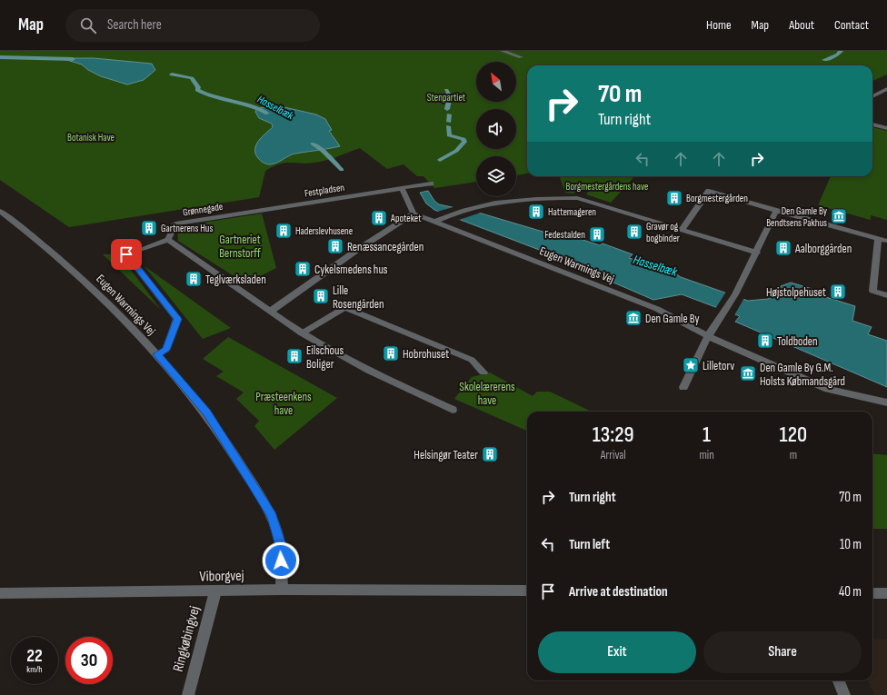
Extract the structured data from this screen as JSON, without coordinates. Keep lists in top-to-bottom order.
{
  "streets": {
    "street": [
      "Festpladsen",
      "Grønnegade",
      "Eugen Warmings Vej",
      "Viborgvej",
      "Ringkøbingvej"
    ]
  },
  "crossings": [
    ["Festpladsen", "Grønnegade"],
    ["Eugen Warmings Vej", "Viborgvej"],
    ["Viborgvej", "Ringkøbingvej"]
  ],
  "water": ["Hasselbæk"],
  "parks": [
    "Stenpartiet",
    "Botanisk Have",
    "Borgmestergårdens have",
    "Gartneriet Bernstorff",
    "Skolelærerens have",
    "Præsteenkens have"
  ],
  "places": {
    "building": [
      "Borgmestergården",
      "Hattemageren",
      "Apoteket",
      "Gartnerens Hus",
      "Haderslevhusene",
      "Gravør og bogbinder",
      "Fedestalden",
      "Renæssancegården",
      "Aalborggården",
      "Cykelsmedens hus",
      "Teglværksladen",
      "Højstolpehuset",
      "Lille Rosengården",
      "Toldboden",
      "Hobrohuset",
      "Eilschous Boliger",
      "Helsingør Teater"
    ],
    "museum": ["Den Gamle By Bendtsens Pakhus", "Den Gamle By", "Den Gamle By G.M. Holsts Købmandsgård"],
    "place": ["Lilletorv"]
  },
  "north": "top left",
  "page": {
    "header": "Map",
    "search": "Search here",
    "nav": [
      "Home",
      "Map",
      "About",
      "Contact"
    ],
    "turn": ["70 m", "Turn right"],
    "eta": [
      "13:29",
      "Arrival",
      "1",
      "min",
      "120",
      "m"
    ],
    "list": [
      {
        "name": "Turn right",
        "value": "70 m"
      },
      {
        "name": "Turn left",
        "value": "10 m"
      },
      {
        "name": "Arrive at destination",
        "value": "40 m"
      }
    ],
    "buttons": ["Exit", "Share"],
    "speed": "22 km/h",
    "limit": "30"
  }
}
